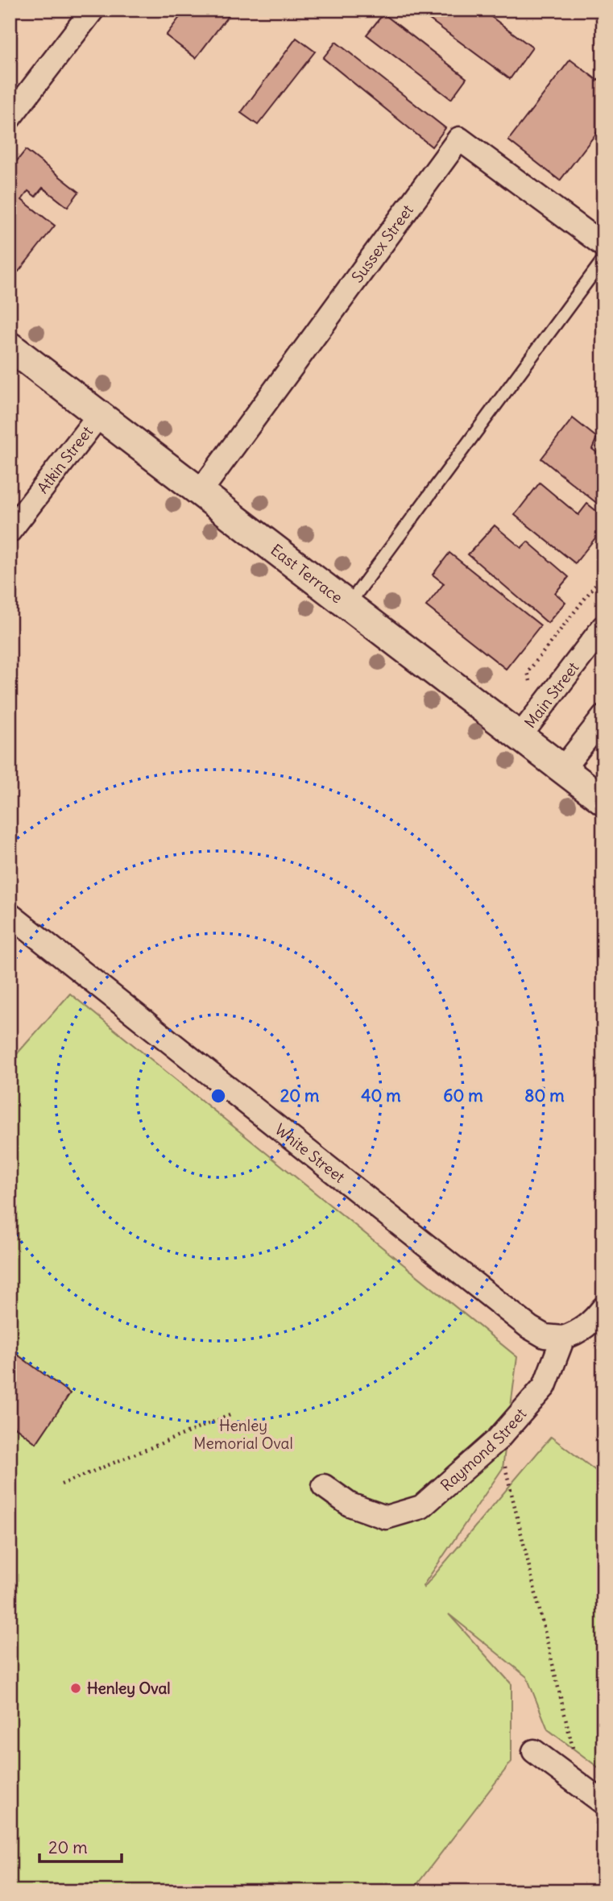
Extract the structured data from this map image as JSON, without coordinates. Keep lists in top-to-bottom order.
{
  "streets": {
    "street": [
      "Sussex Street",
      "Atkin Street",
      "East Terrace",
      "Main Street",
      "White Street",
      "Raymond Street"
    ]
  },
  "crossings": [
    ["Sussex Street", "East Terrace"],
    ["Atkin Street", "East Terrace"],
    ["East Terrace", "Main Street"],
    ["White Street", "Raymond Street"]
  ],
  "parks": ["Henley Memorial Oval"],
  "places": ["Henley Oval"],
  "scale_bar": "20 m",
  "rings": [
    "20 m",
    "40 m",
    "60 m",
    "80 m"
  ]
}
